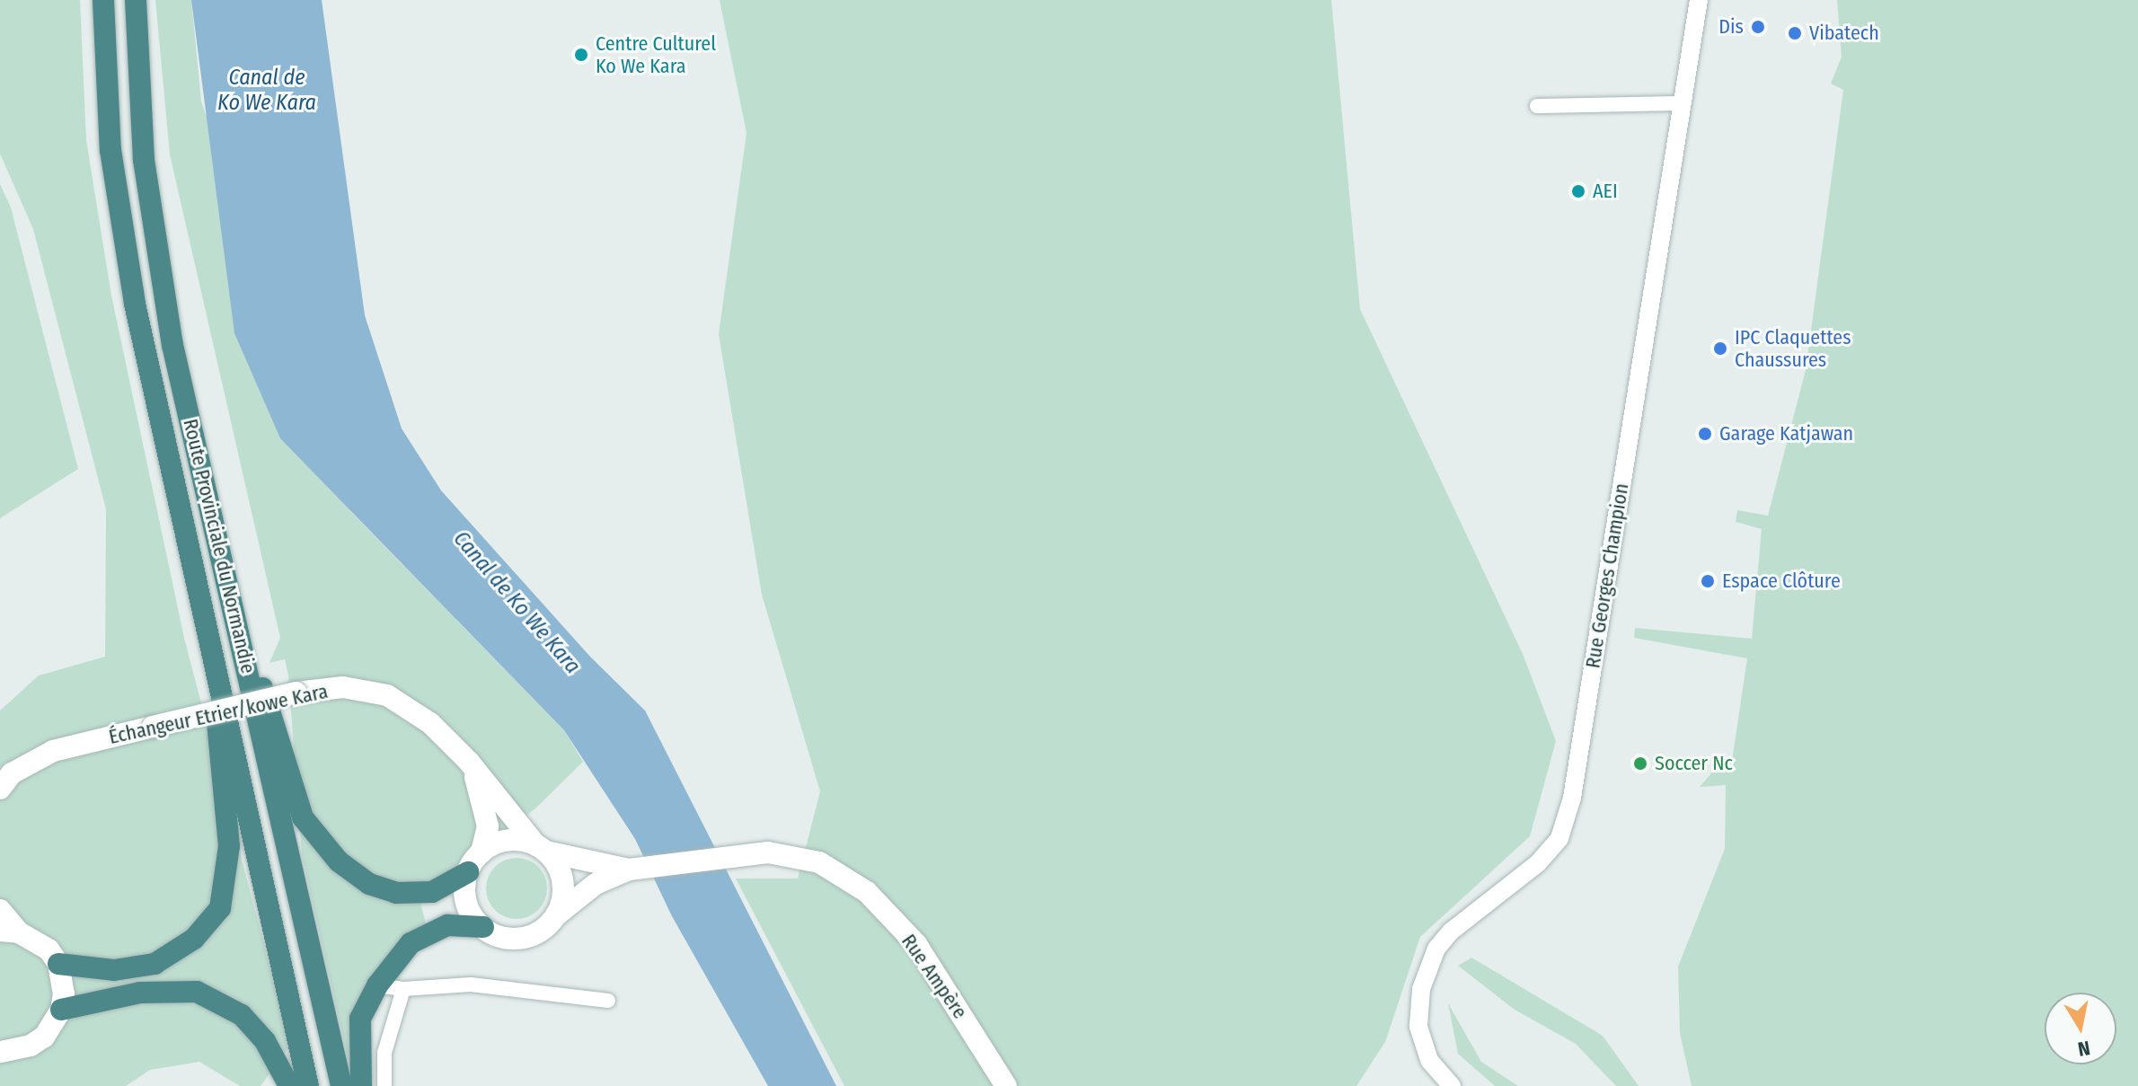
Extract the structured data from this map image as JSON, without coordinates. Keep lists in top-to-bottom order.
{
  "streets": {
    "highway": ["Route Provinciale du Normandie"],
    "main road": ["Échangeur Etrier/kowe Kara", "Rue Ampère"],
    "street": ["Rue Georges Champion"]
  },
  "water": ["Canal de Ko We Kara"],
  "places": [
    "Dis",
    "Vibatech",
    "Centre Culturel Ko We Kara",
    "AEI",
    "IPC Claquettes Chaussures",
    "Garage Katjawan",
    "Espace Clôture",
    "Soccer Nc"
  ],
  "north": "bottom"
}
